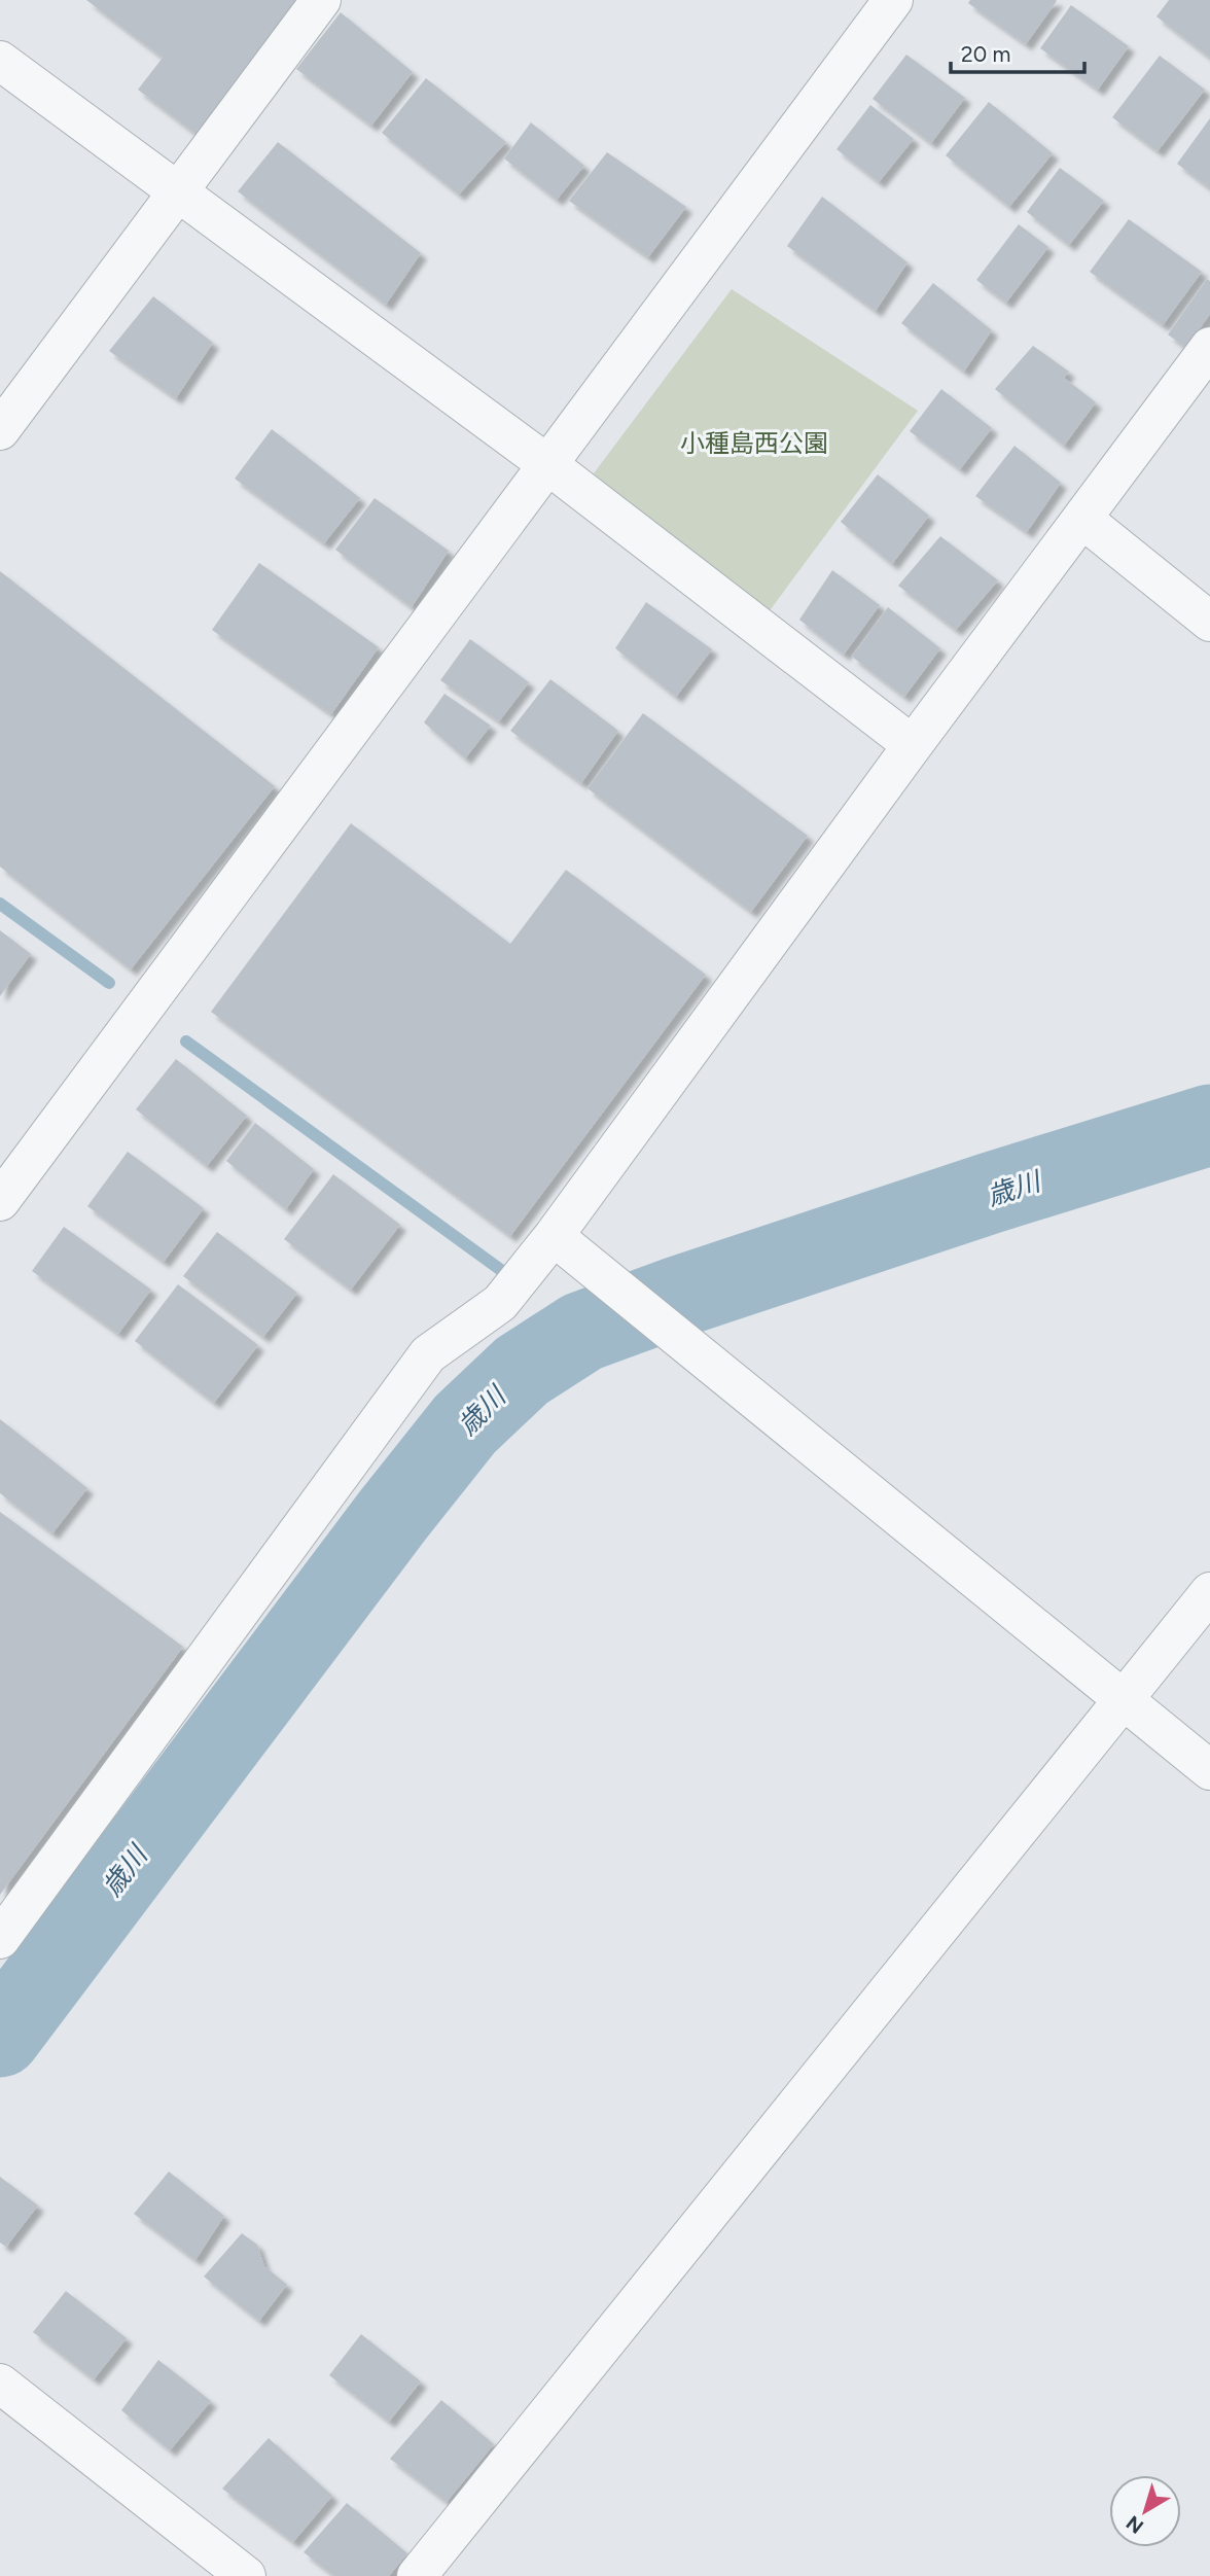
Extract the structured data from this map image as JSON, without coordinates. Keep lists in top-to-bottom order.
{
  "water": ["歳川"],
  "parks": ["小種島西公園"],
  "scale_bar": "20 m",
  "north": "bottom left"
}
